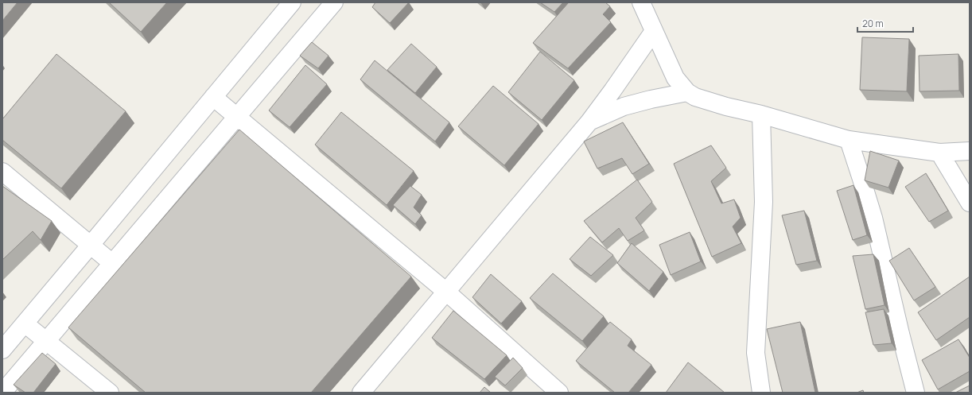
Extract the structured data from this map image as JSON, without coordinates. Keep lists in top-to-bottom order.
{
  "scale_bar": "20 m"
}
